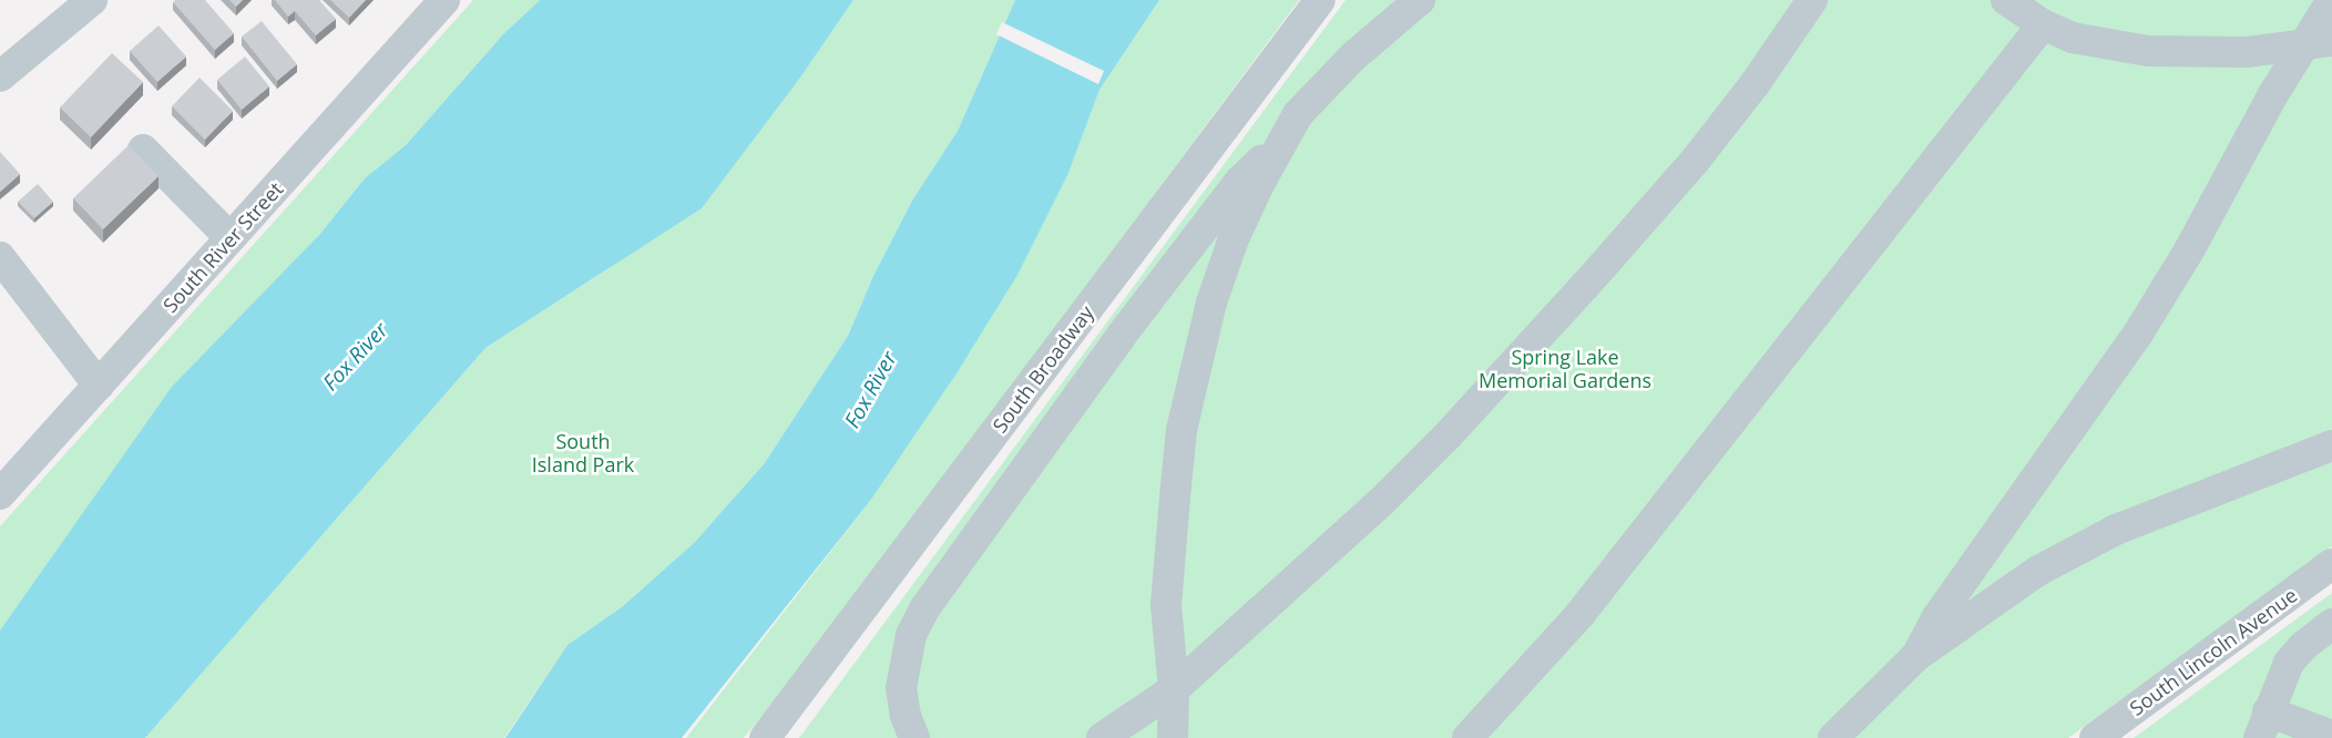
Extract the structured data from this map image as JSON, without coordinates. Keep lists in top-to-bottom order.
{
  "streets": {
    "street": ["South River Street", "South Broadway", "South Lincoln Avenue"]
  },
  "water": ["Fox River"],
  "parks": ["Spring Lake Memorial Gardens", "South Island Park"]
}
